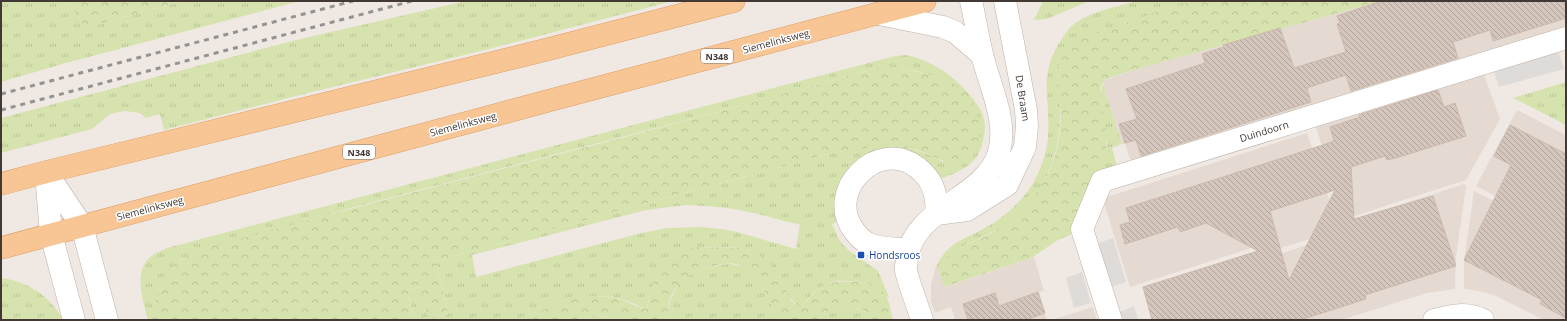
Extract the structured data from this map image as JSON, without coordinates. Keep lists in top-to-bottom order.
{
  "streets": {
    "main road": ["Siemelinksweg", "N348"],
    "street": ["De Braam", "Duindoorn"]
  },
  "places": {
    "transit": ["Hondsroos"]
  }
}
